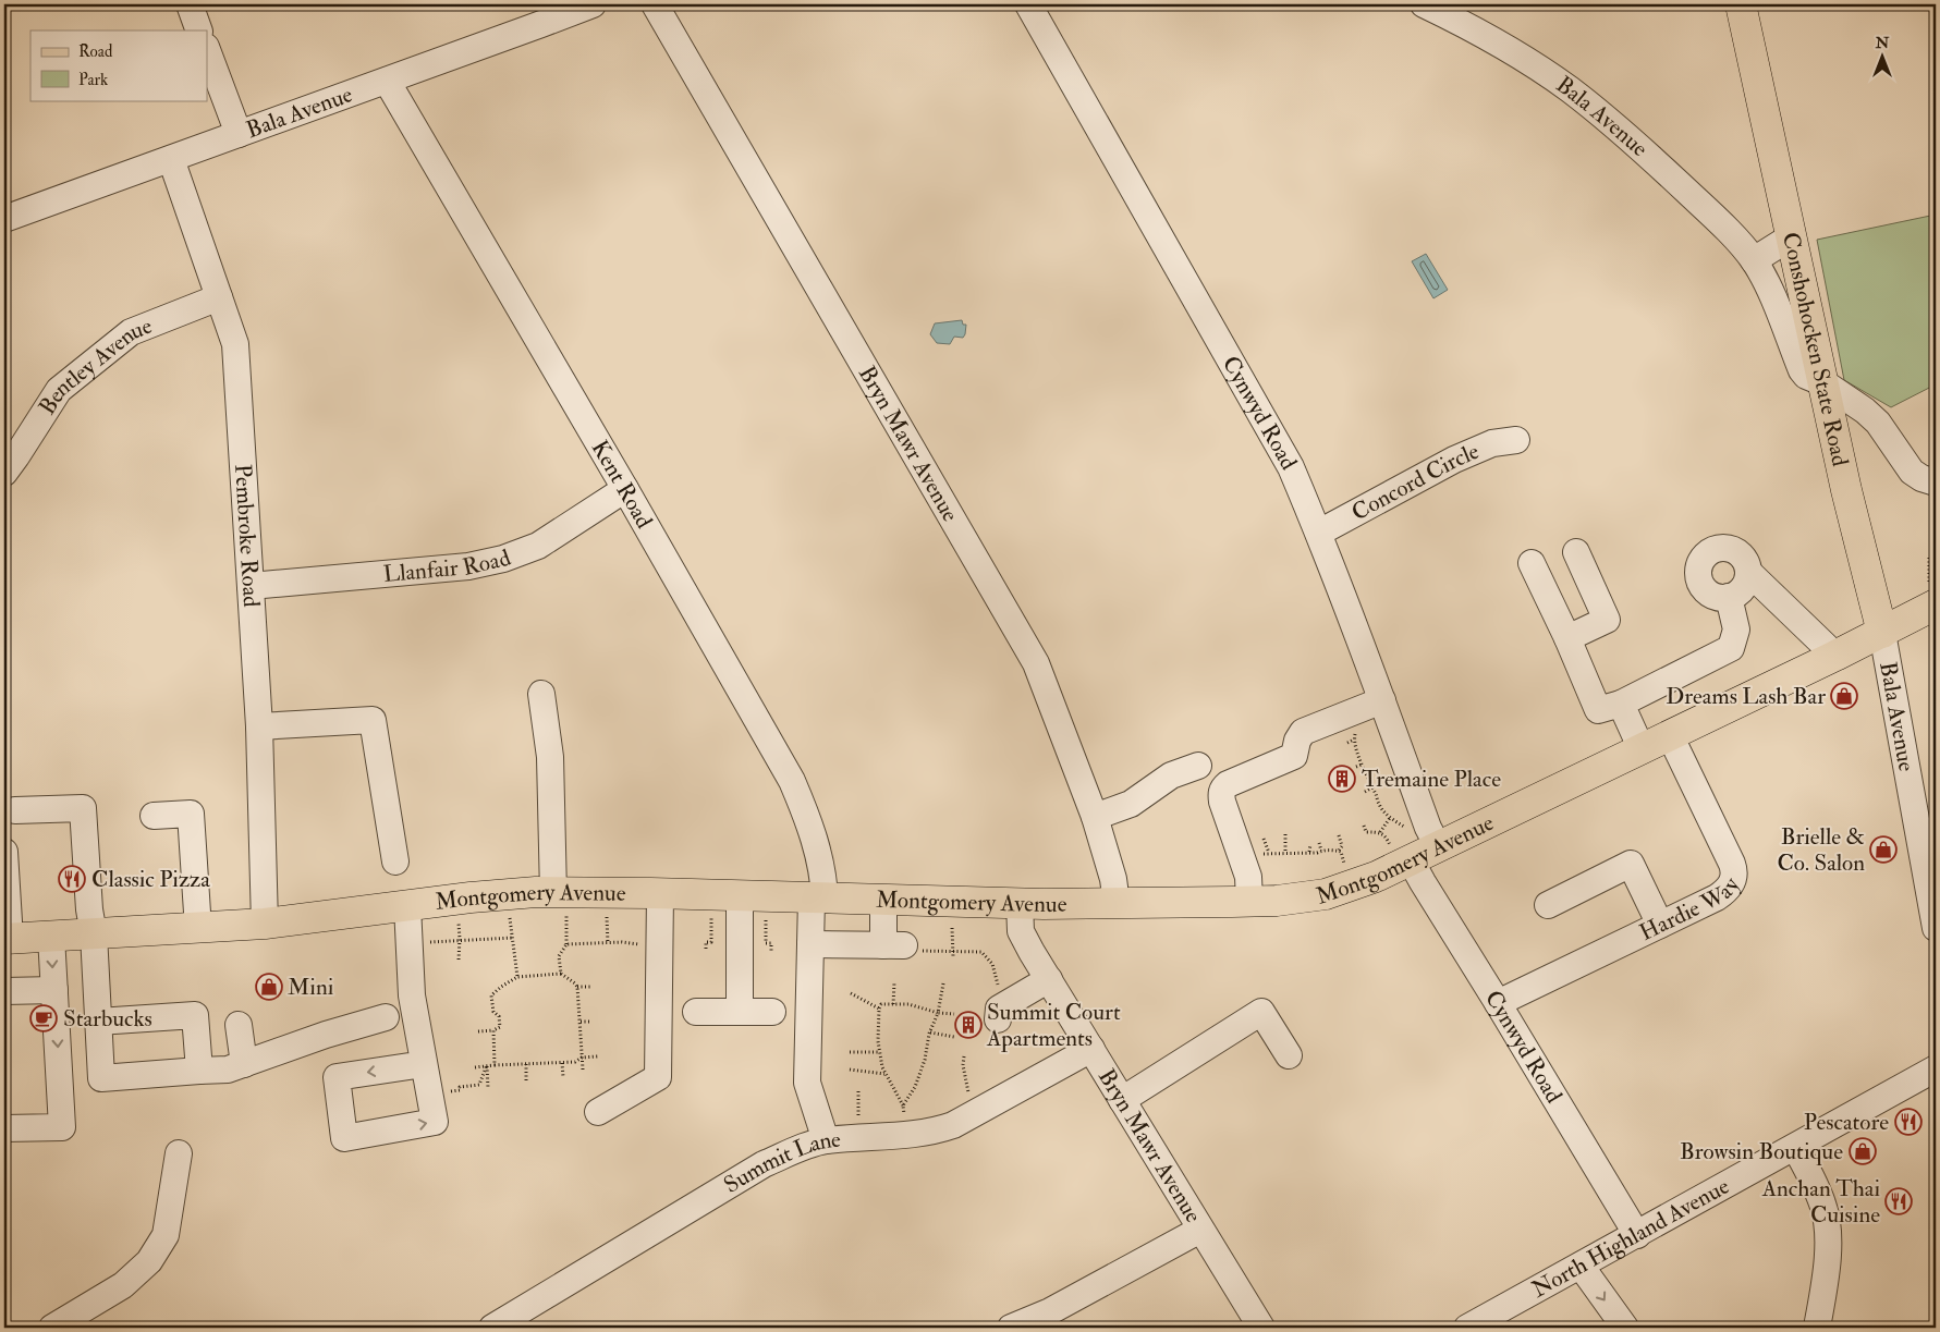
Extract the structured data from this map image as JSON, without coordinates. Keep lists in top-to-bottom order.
{
  "streets": {
    "main road": ["Conshohocken State Road", "Montgomery Avenue"],
    "street": [
      "Bala Avenue",
      "Bentley Avenue",
      "Cynwyd Road",
      "Bryn Mawr Avenue",
      "Concord Circle",
      "Kent Road",
      "Pembroke Road",
      "Llanfair Road",
      "Hardie Way",
      "Summit Lane",
      "North Highland Avenue"
    ]
  },
  "crossings": [
    ["Bala Avenue", "Conshohocken State Road"],
    ["Bala Avenue", "Kent Road"],
    ["Bala Avenue", "Pembroke Road"],
    ["Bala Avenue", "Montgomery Avenue"],
    ["Conshohocken State Road", "Montgomery Avenue"],
    ["Bentley Avenue", "Pembroke Road"],
    ["Cynwyd Road", "Concord Circle"],
    ["Cynwyd Road", "Montgomery Avenue"],
    ["Cynwyd Road", "Hardie Way"],
    ["Cynwyd Road", "North Highland Avenue"],
    ["Bryn Mawr Avenue", "Montgomery Avenue"],
    ["Bryn Mawr Avenue", "Summit Lane"],
    ["Kent Road", "Llanfair Road"],
    ["Kent Road", "Montgomery Avenue"],
    ["Kent Road", "Summit Lane"],
    ["Pembroke Road", "Llanfair Road"],
    ["Pembroke Road", "Montgomery Avenue"],
    ["Montgomery Avenue", "Hardie Way"]
  ],
  "places": {
    "shop": [
      "Dreams Lash Bar",
      "Brielle & Co. Salon",
      "Mini",
      "Browsin Boutique"
    ],
    "building": ["Tremaine Place", "Summit Court Apartments"],
    "restaurant": ["Classic Pizza", "Pescatore", "Anchan Thai Cuisine"],
    "cafe": ["Starbucks"]
  },
  "legend": ["Road", "Park"],
  "north": "top"
}
